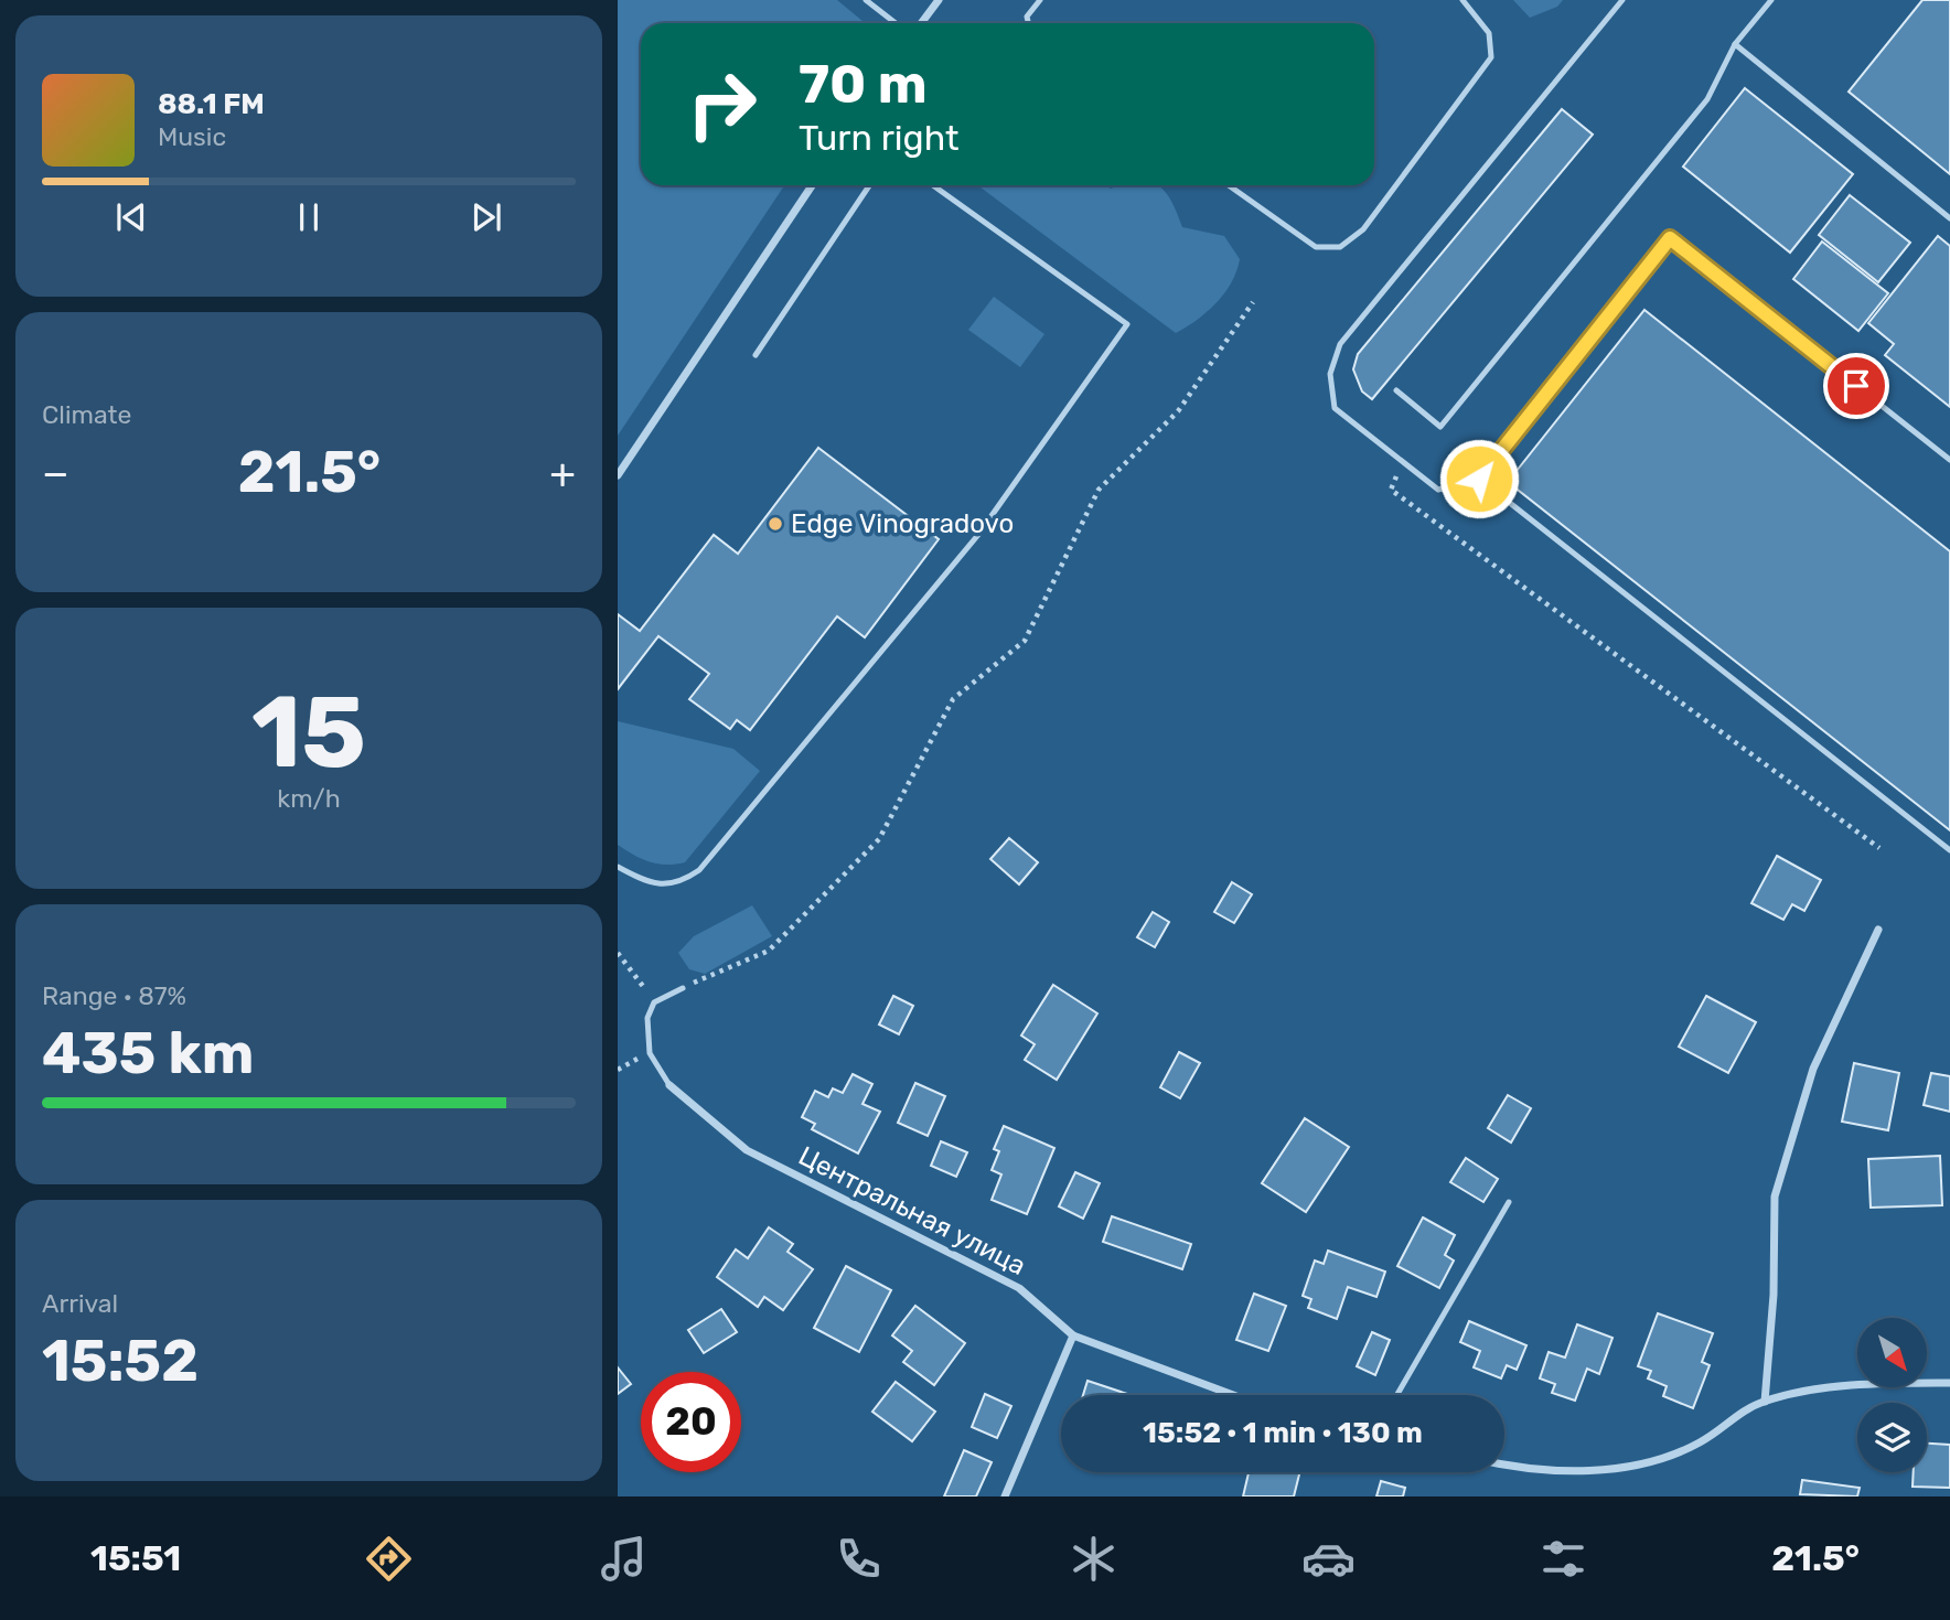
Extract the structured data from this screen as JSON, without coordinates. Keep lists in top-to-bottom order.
{
  "streets": {
    "street": ["Центральная улица"]
  },
  "places": ["Edge Vinogradovo"],
  "north": "bottom right",
  "page": {
    "turn": ["70 m", "Turn right"],
    "song": ["88.1 FM", "Music"],
    "tile": [
      "Climate",
      ["15", "km/h"],
      ["Range · 87%", "435 km"],
      ["Arrival", "15:52"]
    ],
    "heat": ["−", "21.5°", "+"],
    "limit": "20",
    "trip": "15:52 · 1 min · 130 m",
    "tabs": ["15:51", "21.5°"]
  }
}
